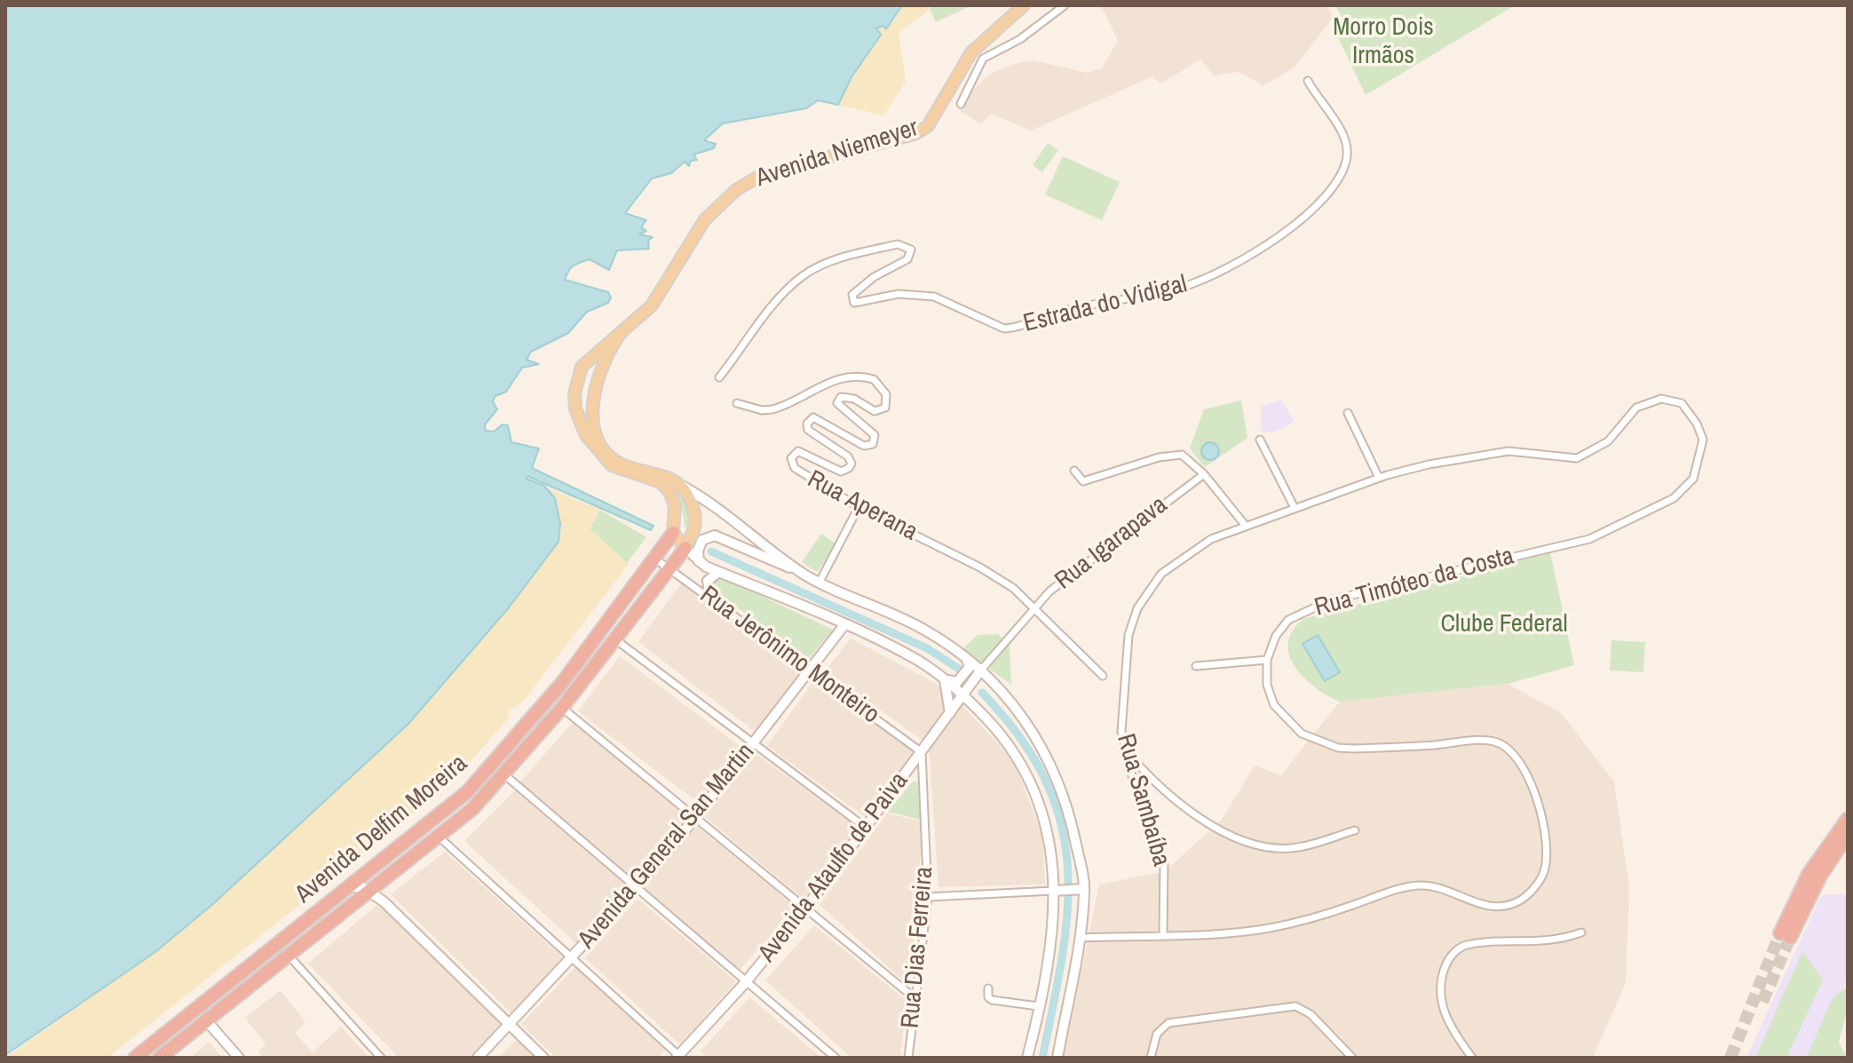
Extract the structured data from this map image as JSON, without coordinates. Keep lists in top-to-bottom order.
{
  "streets": {
    "highway": ["Avenida Delfim Moreira"],
    "main road": ["Avenida Niemeyer", "Avenida General San Martin", "Avenida Ataulfo de Paiva"],
    "street": [
      "Estrada do Vidigal",
      "Rua Aperana",
      "Rua Igarapava",
      "Rua Timóteo da Costa",
      "Rua Jerônimo Monteiro",
      "Rua Sambaíba",
      "Rua Dias Ferreira"
    ]
  },
  "crossings": [
    ["Avenida Niemeyer", "Avenida Delfim Moreira"],
    ["Rua Aperana", "Rua Igarapava"],
    ["Rua Igarapava", "Avenida Ataulfo de Paiva"],
    ["Rua Timóteo da Costa", "Rua Sambaíba"],
    ["Rua Jerônimo Monteiro", "Avenida Delfim Moreira"],
    ["Rua Jerônimo Monteiro", "Avenida General San Martin"],
    ["Rua Jerônimo Monteiro", "Avenida Ataulfo de Paiva"],
    ["Rua Jerônimo Monteiro", "Rua Dias Ferreira"],
    ["Avenida Ataulfo de Paiva", "Rua Dias Ferreira"]
  ],
  "parks": ["Morro Dois Irmãos", "Clube Federal"]
}
